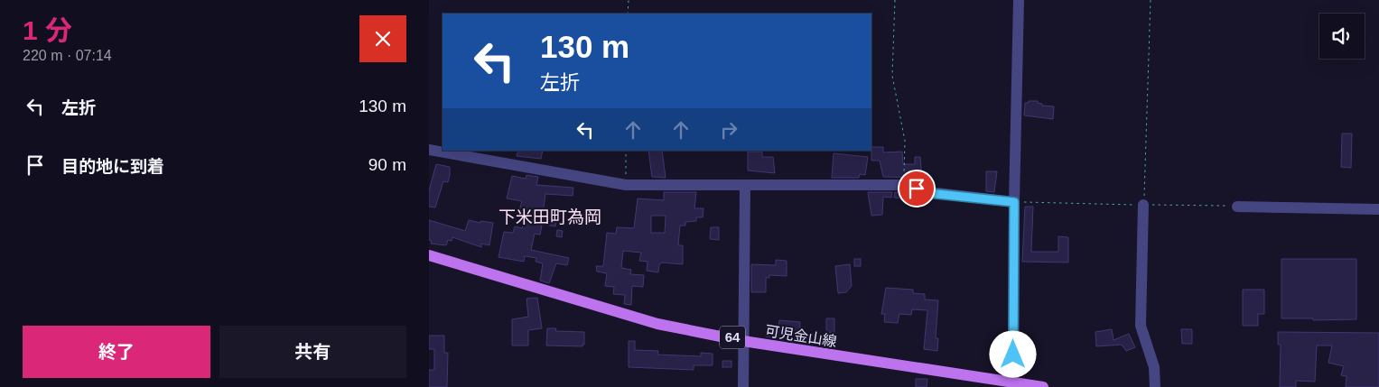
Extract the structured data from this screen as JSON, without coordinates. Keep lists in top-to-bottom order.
{
  "streets": {
    "main road": ["可児金山線", "64"]
  },
  "districts": ["下米田町為岡"],
  "page": {
    "heading": ["1 分", "220 m · 07:14"],
    "turn": ["130 m", "左折"],
    "list": [
      {
        "name": "左折",
        "value": "130 m"
      },
      {
        "name": "目的地に到着",
        "value": "90 m"
      }
    ],
    "buttons": ["終了", "共有"]
  }
}
